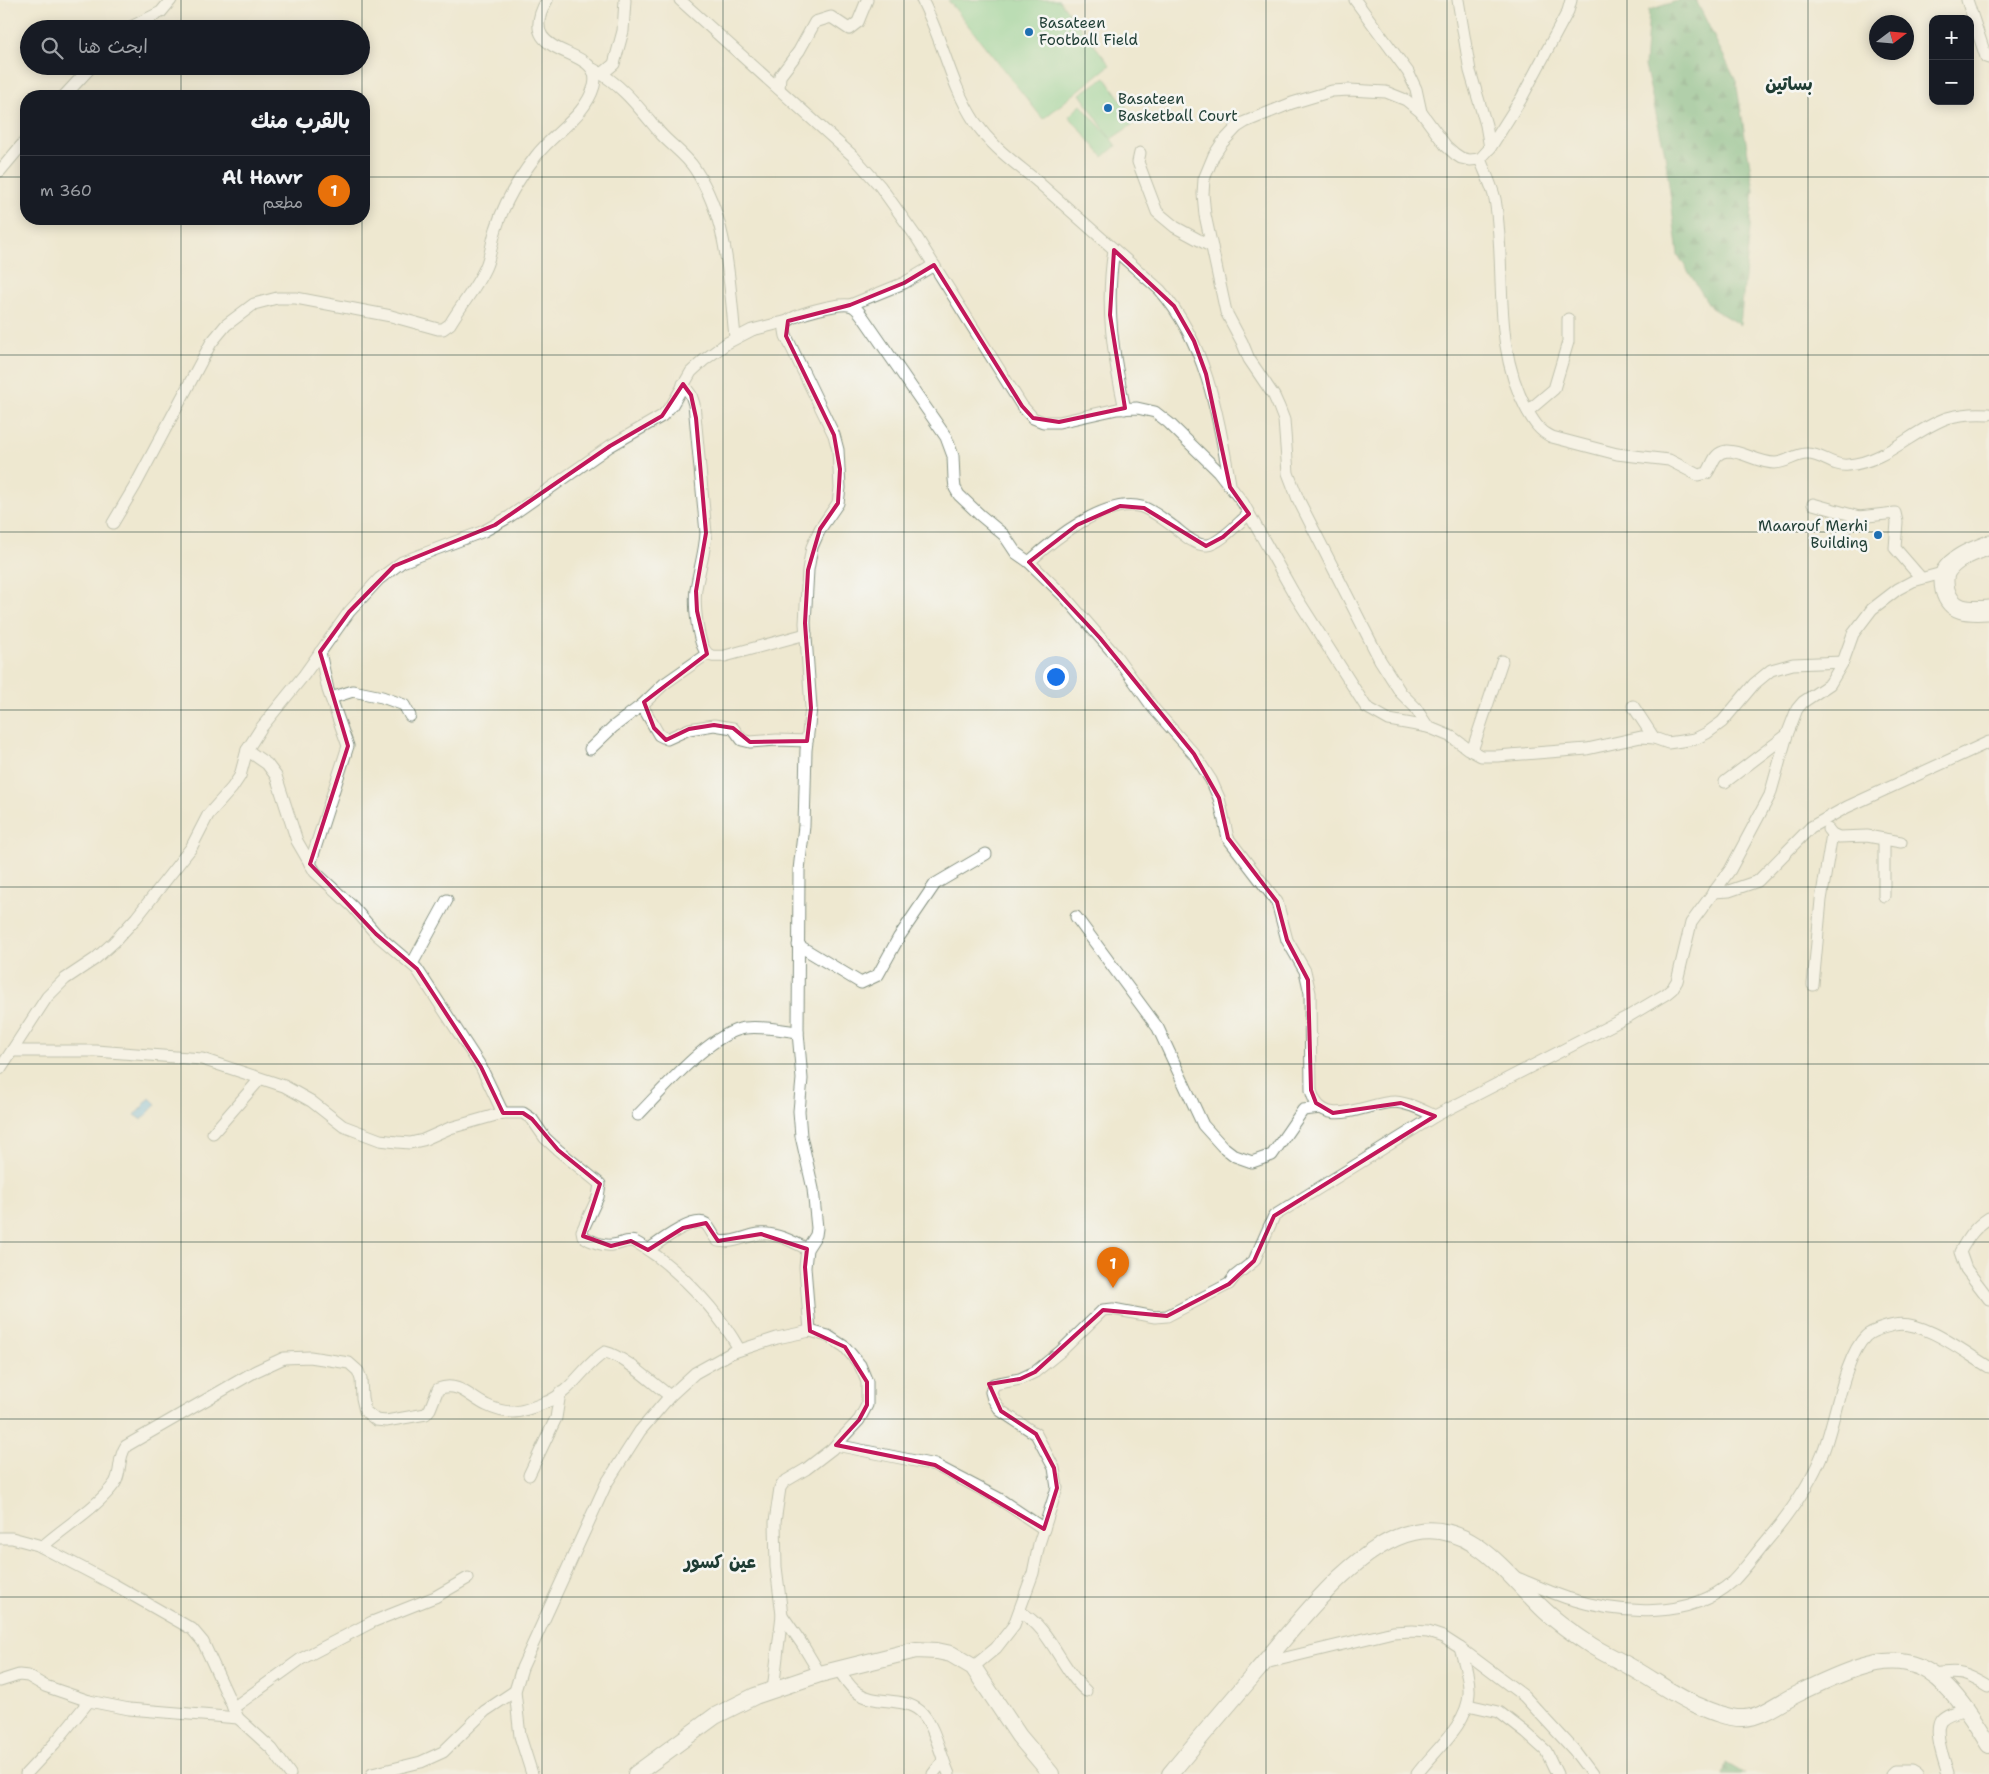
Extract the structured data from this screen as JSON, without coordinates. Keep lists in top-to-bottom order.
{
  "districts": ["بساتين", "عين كسور"],
  "places": ["Basateen Football Field", "Basateen Basketball Court", "Maarouf Merhi Building"],
  "north": "right",
  "page": {
    "map_buttons": ["+", "−"],
    "search": "ابحث هنا",
    "heading": "بالقرب منك",
    "list": [
      {
        "mark": "1",
        "name": "Al Hawr",
        "note": "مطعم",
        "value": "360 m"
      }
    ],
    "pins": "1"
  }
}
